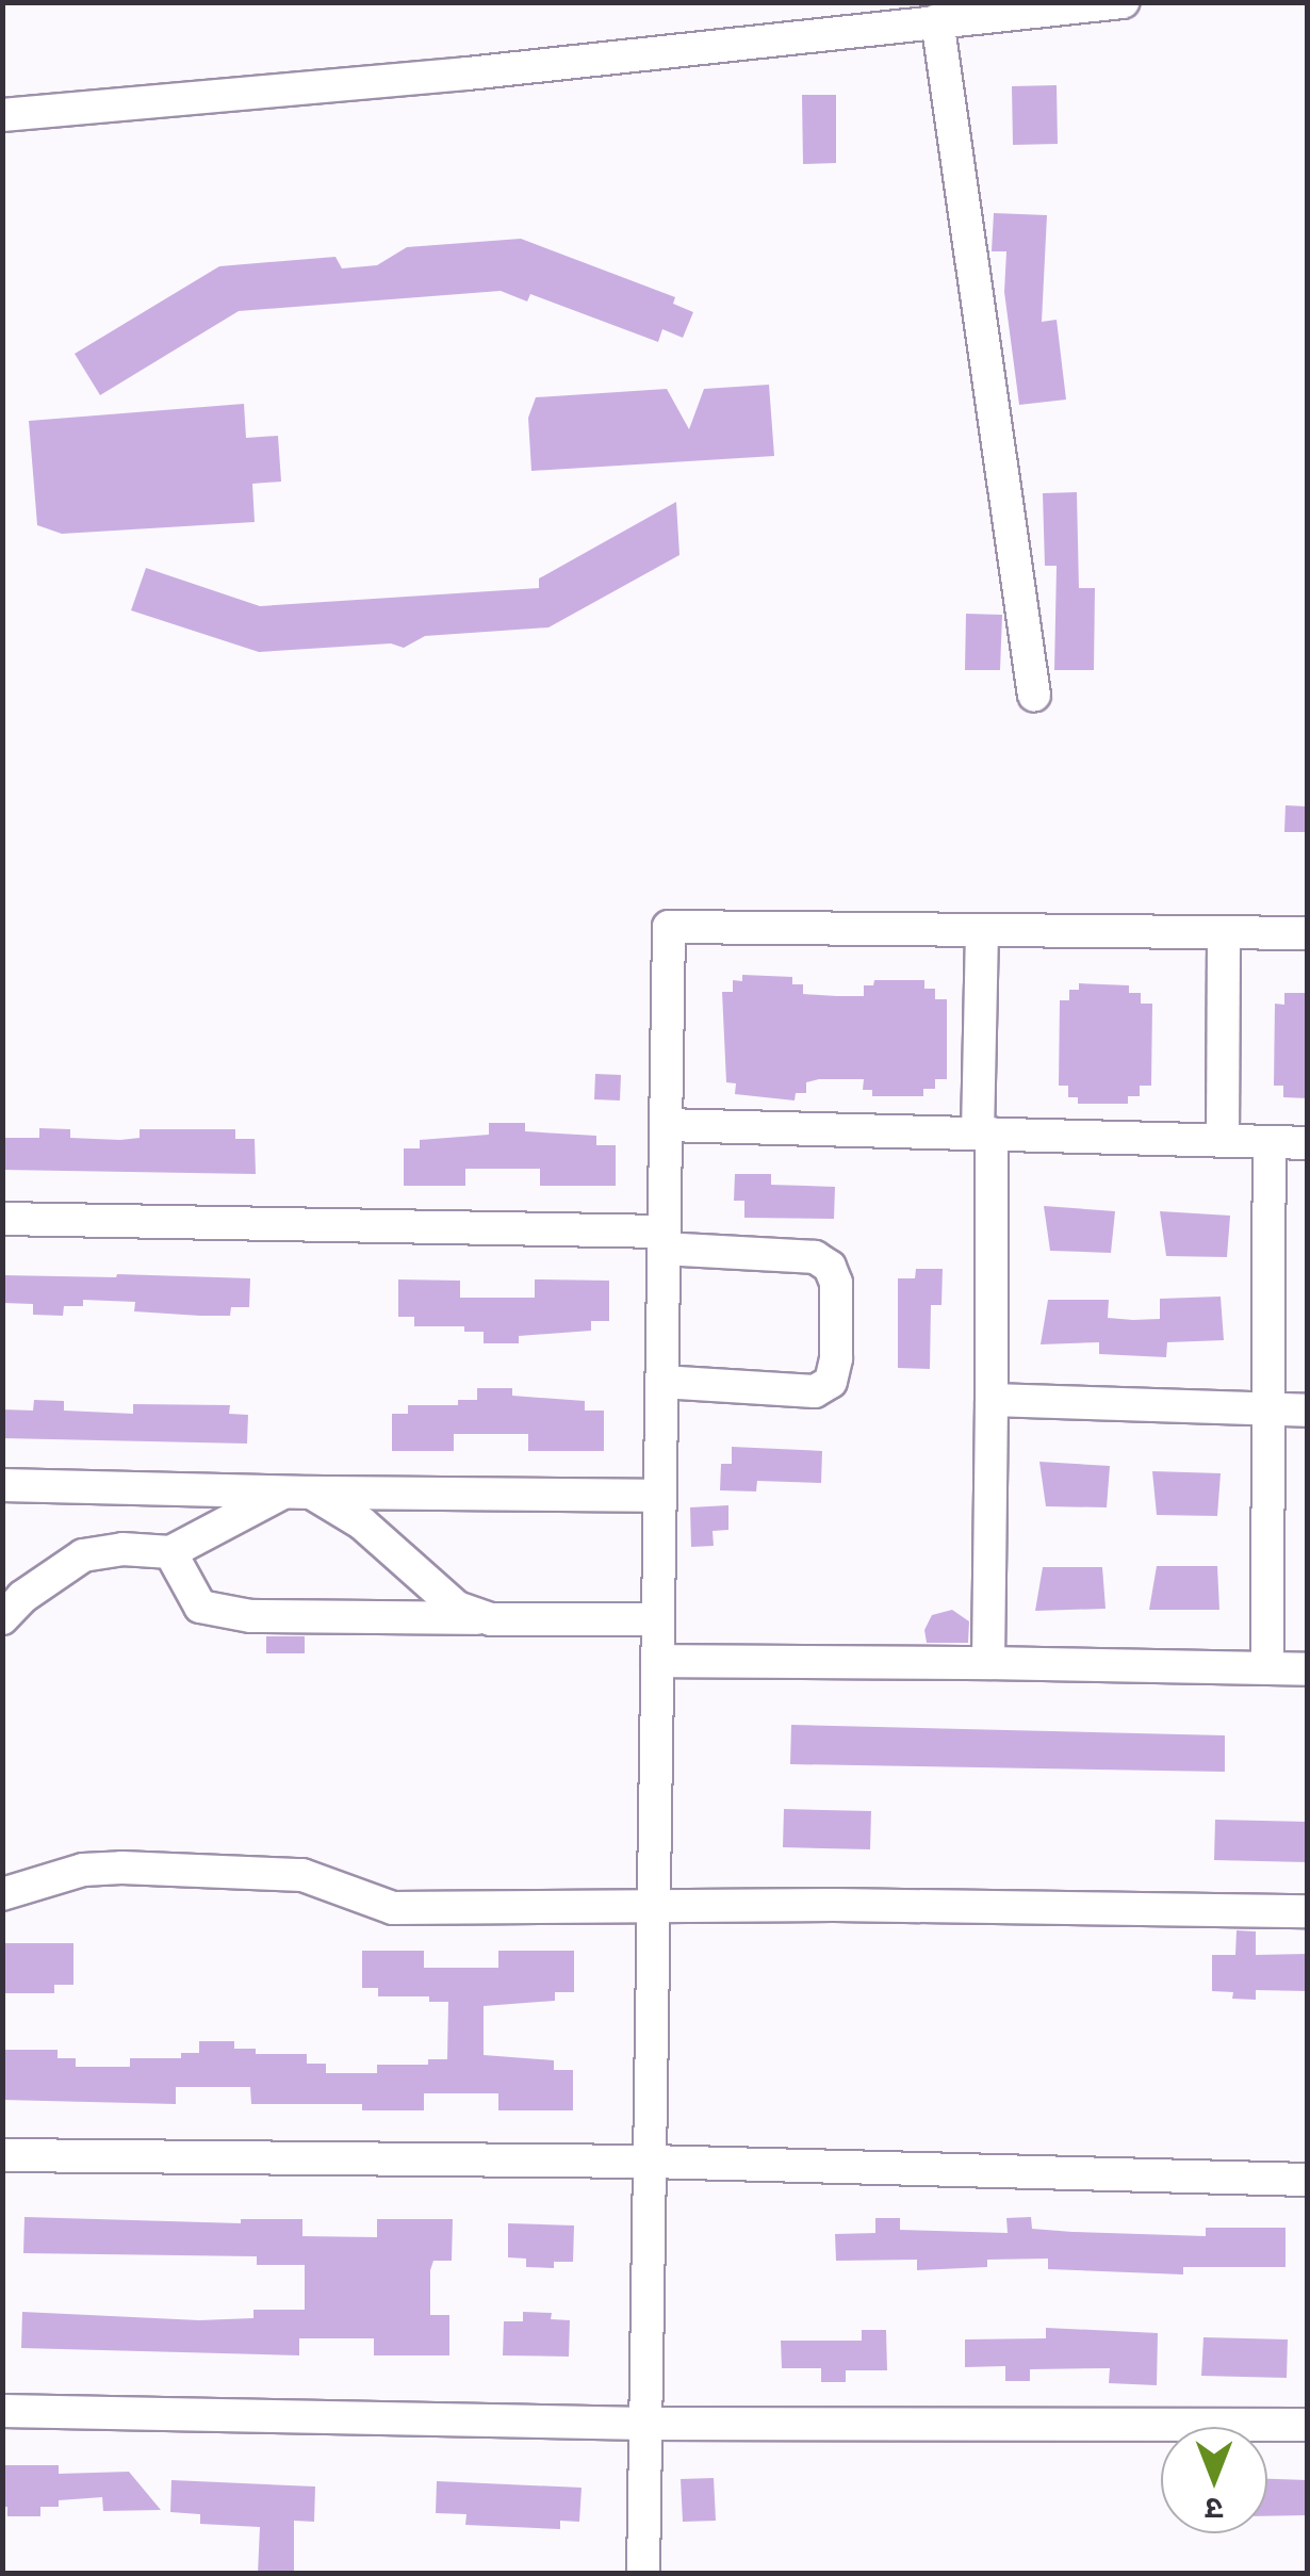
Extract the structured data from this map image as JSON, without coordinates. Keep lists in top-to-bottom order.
{
  "north": "bottom"
}
